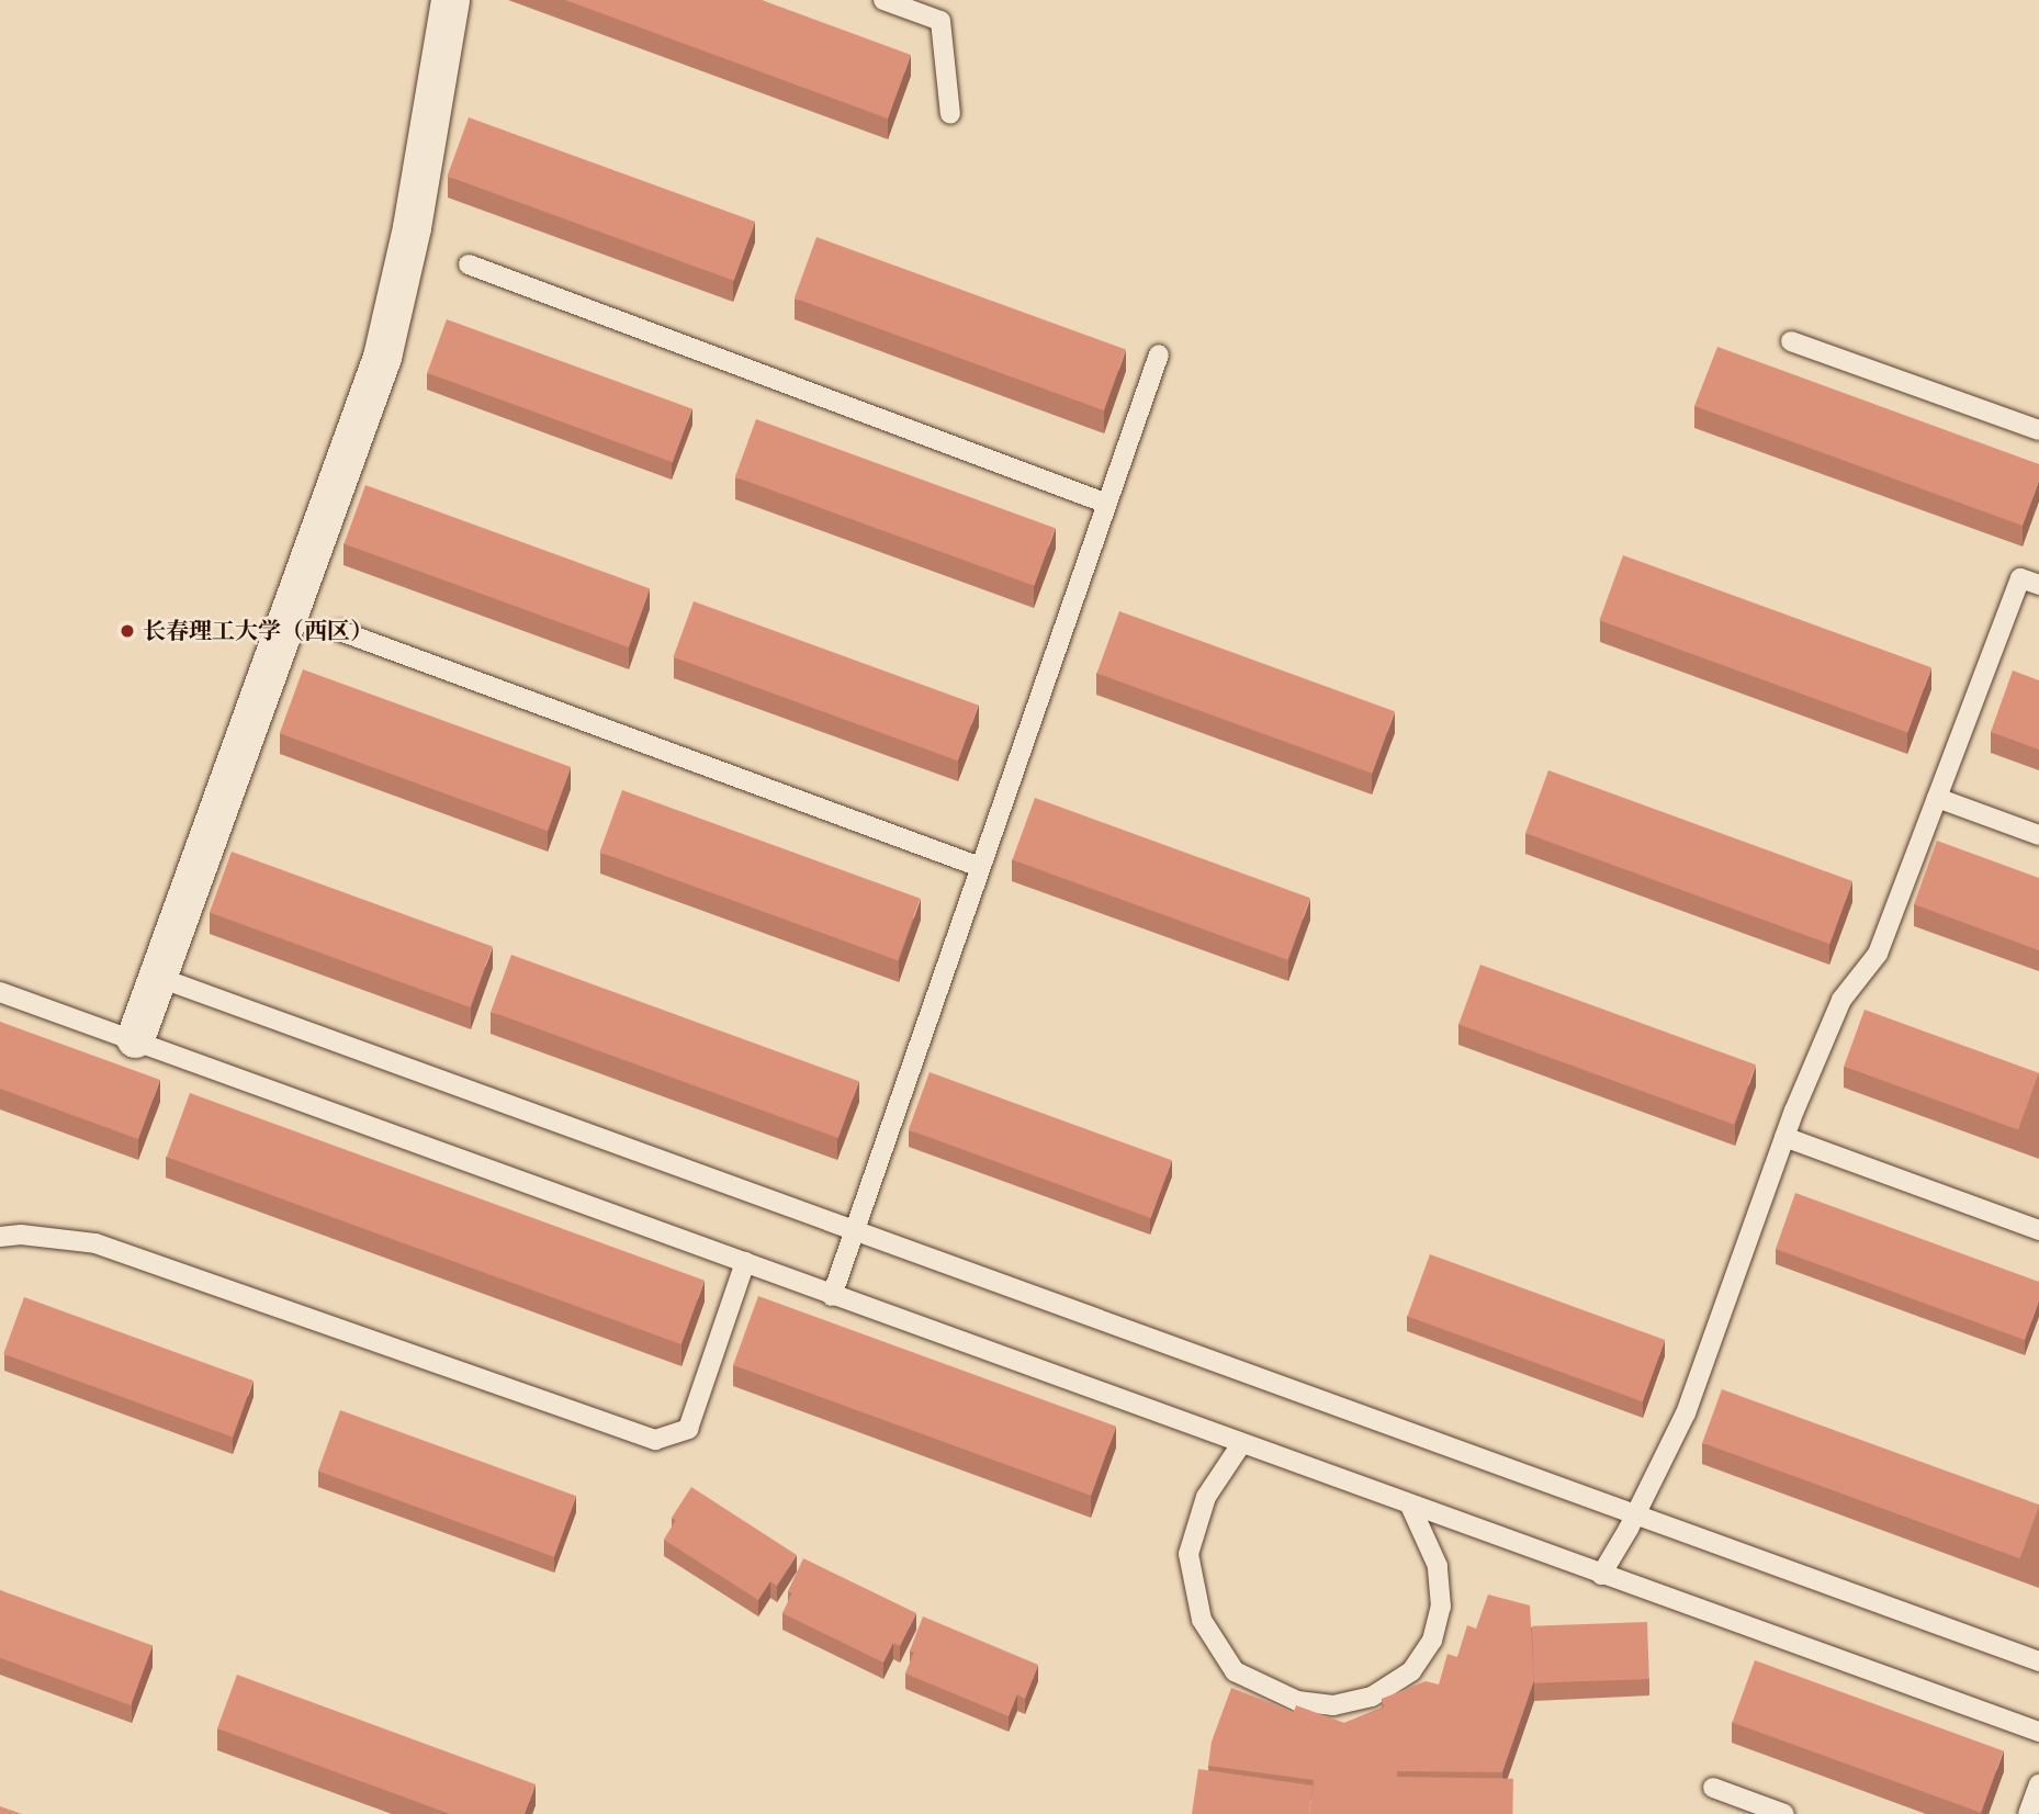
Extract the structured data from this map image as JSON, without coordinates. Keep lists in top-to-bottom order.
{
  "places": ["长春理工大学（西区）"]
}
